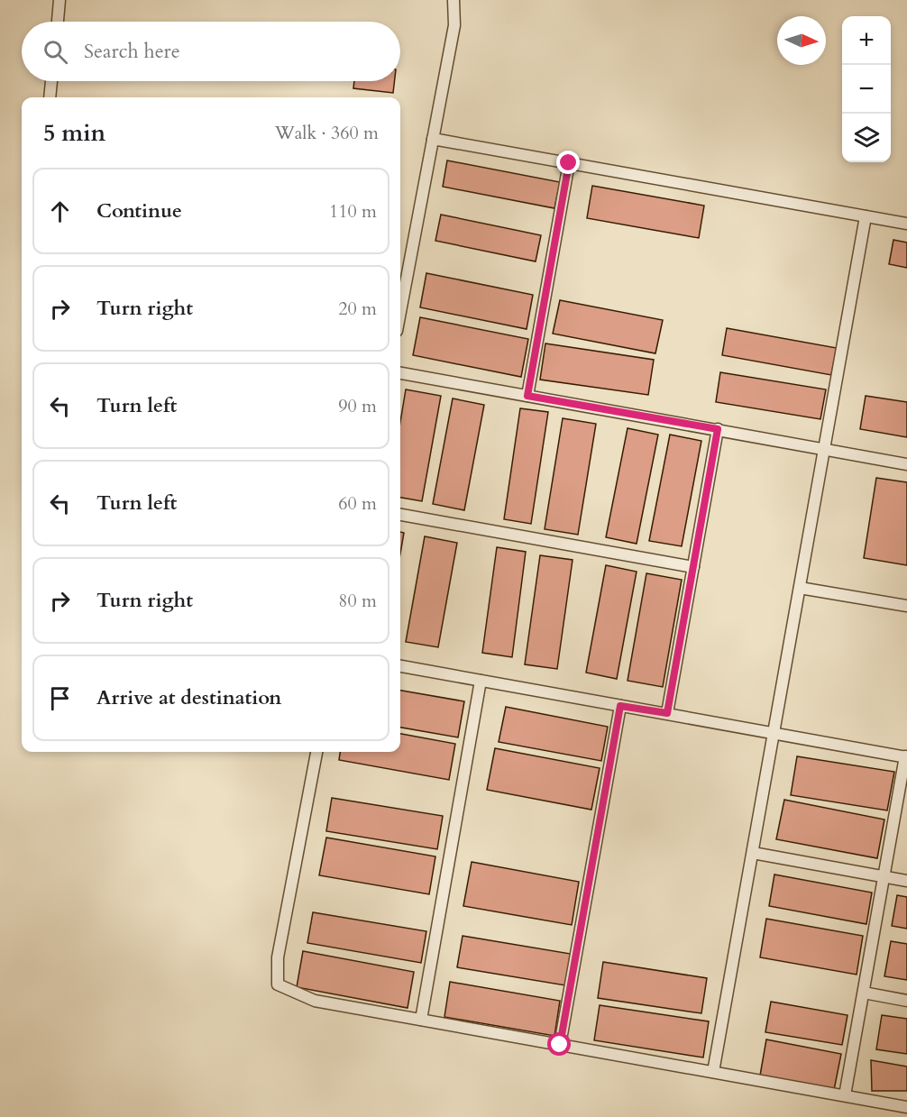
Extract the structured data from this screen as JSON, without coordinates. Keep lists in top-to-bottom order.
{
  "north": "right",
  "page": {
    "map_buttons": ["+", "−"],
    "search": "Search here",
    "heading": ["5 min", "Walk · 360 m"],
    "list": [
      ["Continue", "110 m"],
      ["Turn right", "20 m"],
      ["Turn left", "90 m"],
      ["Turn left", "60 m"],
      ["Turn right", "80 m"],
      "Arrive at destination"
    ]
  }
}
